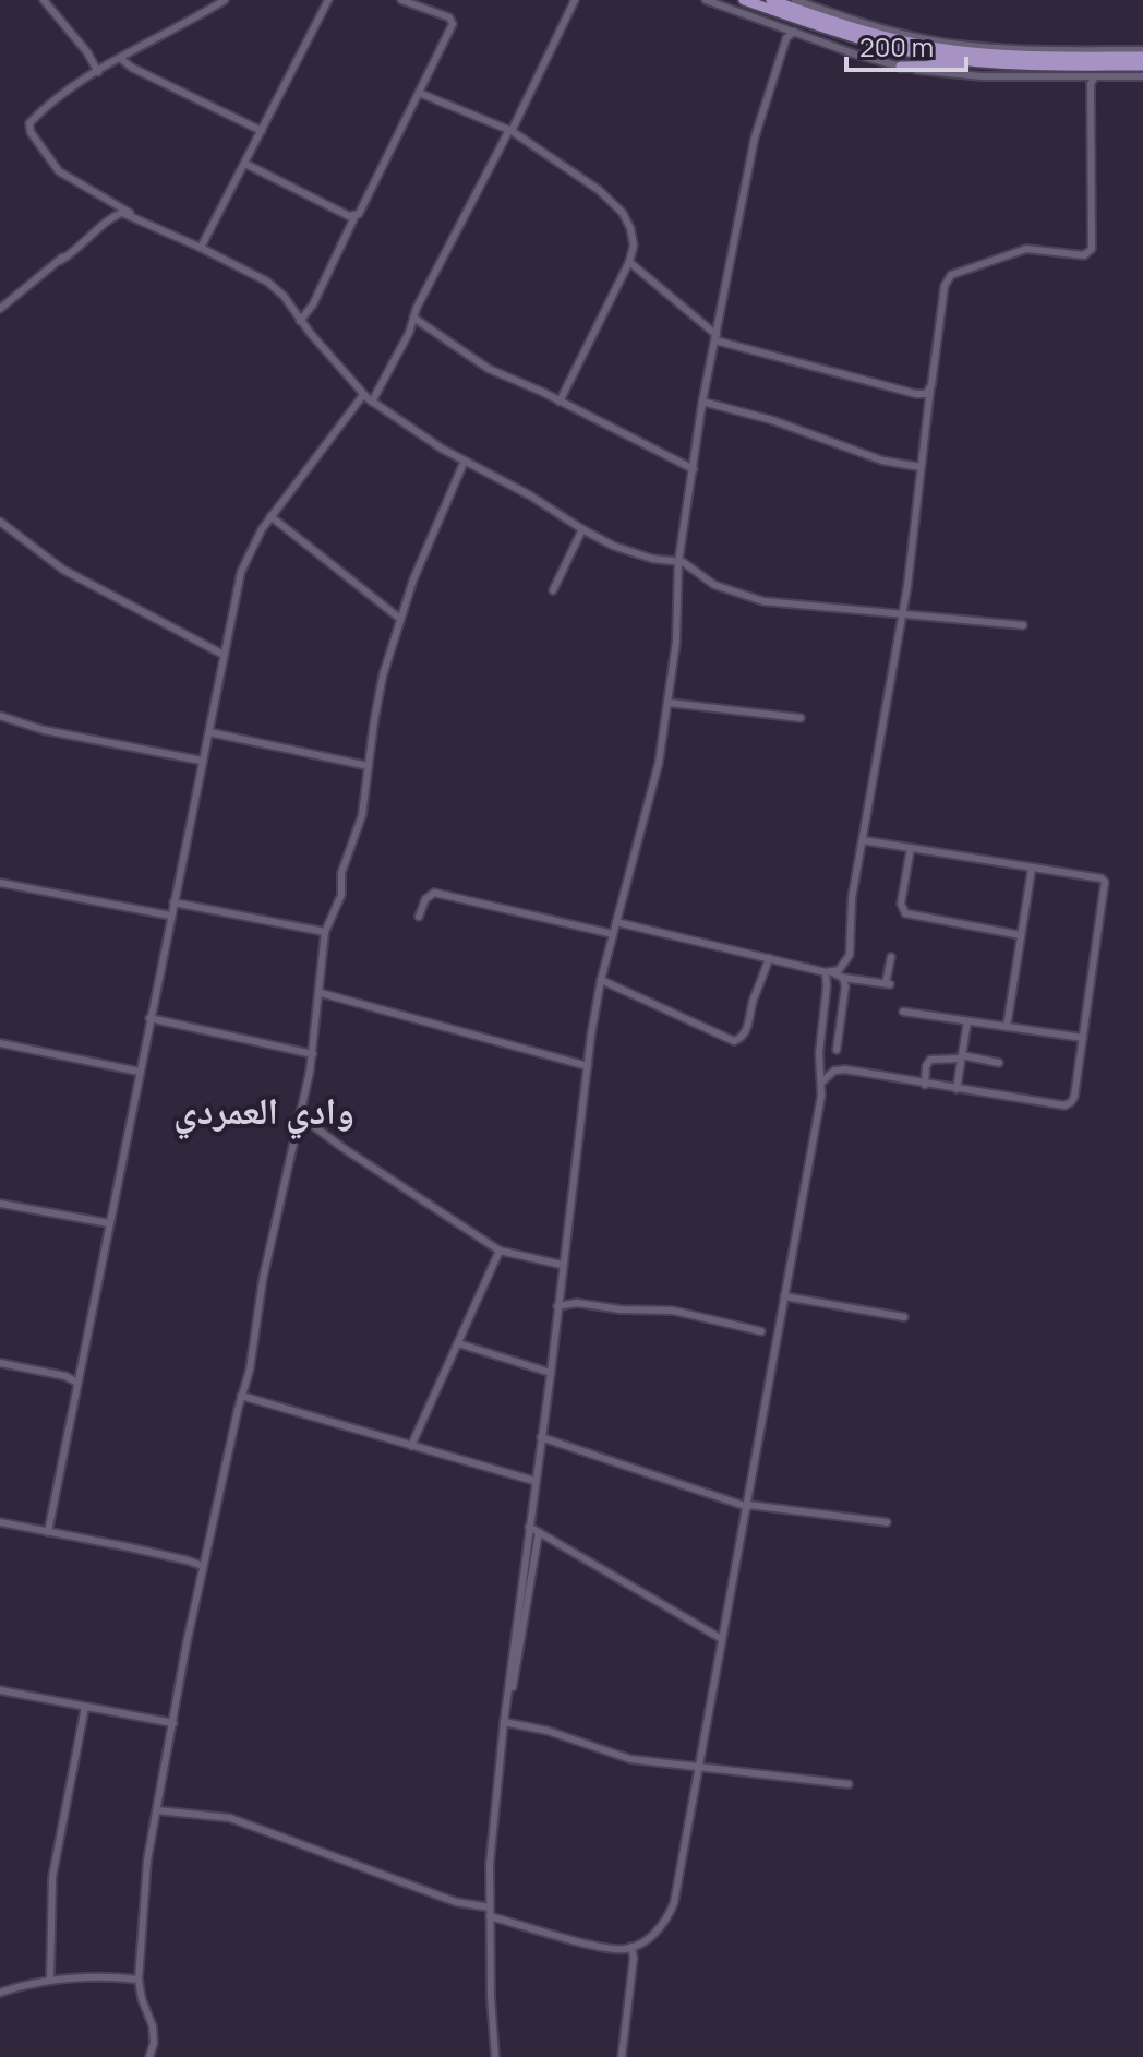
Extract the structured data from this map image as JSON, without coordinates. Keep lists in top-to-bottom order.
{
  "districts": ["وادي العمردي"],
  "scale_bar": "200 m"
}
